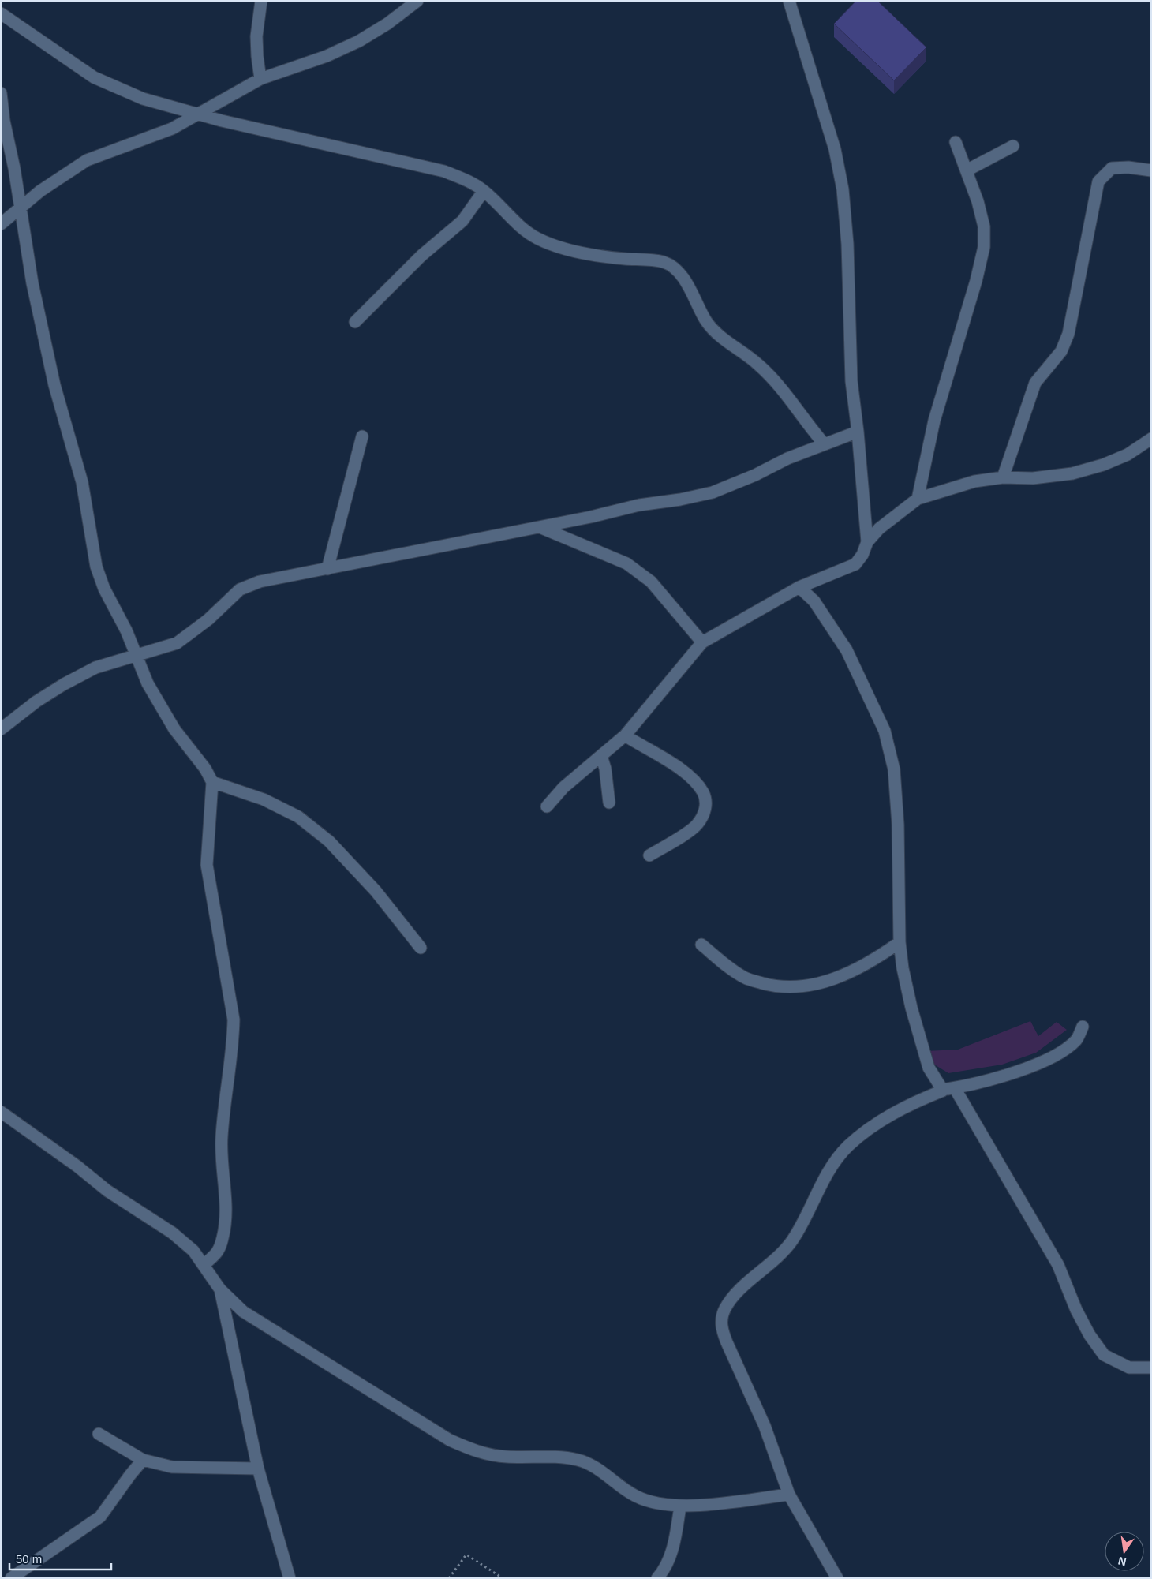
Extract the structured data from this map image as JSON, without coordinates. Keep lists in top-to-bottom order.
{
  "scale_bar": "50 m",
  "north": "bottom"
}
